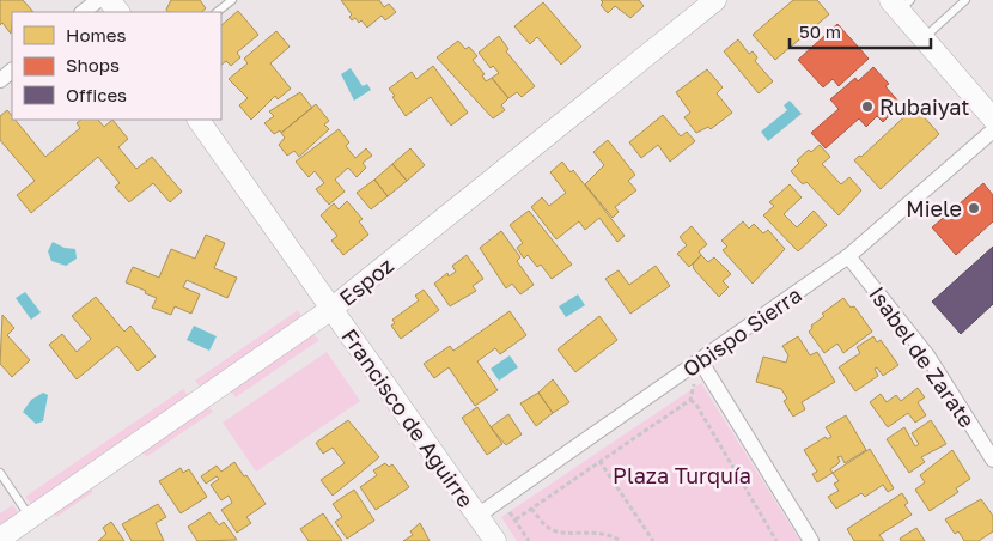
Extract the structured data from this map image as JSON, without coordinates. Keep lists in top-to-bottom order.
{
  "streets": {
    "street": [
      "Espoz",
      "Obispo Sierra",
      "Isabel de Zarate",
      "Francisco de Aguirre"
    ]
  },
  "crossings": [
    ["Espoz", "Francisco de Aguirre"],
    ["Obispo Sierra", "Isabel de Zarate"],
    ["Obispo Sierra", "Francisco de Aguirre"]
  ],
  "parks": ["Plaza Turquía"],
  "places": ["Rubaiyat", "Miele"],
  "legend": ["Homes", "Shops", "Offices"],
  "scale_bar": "50 m"
}
